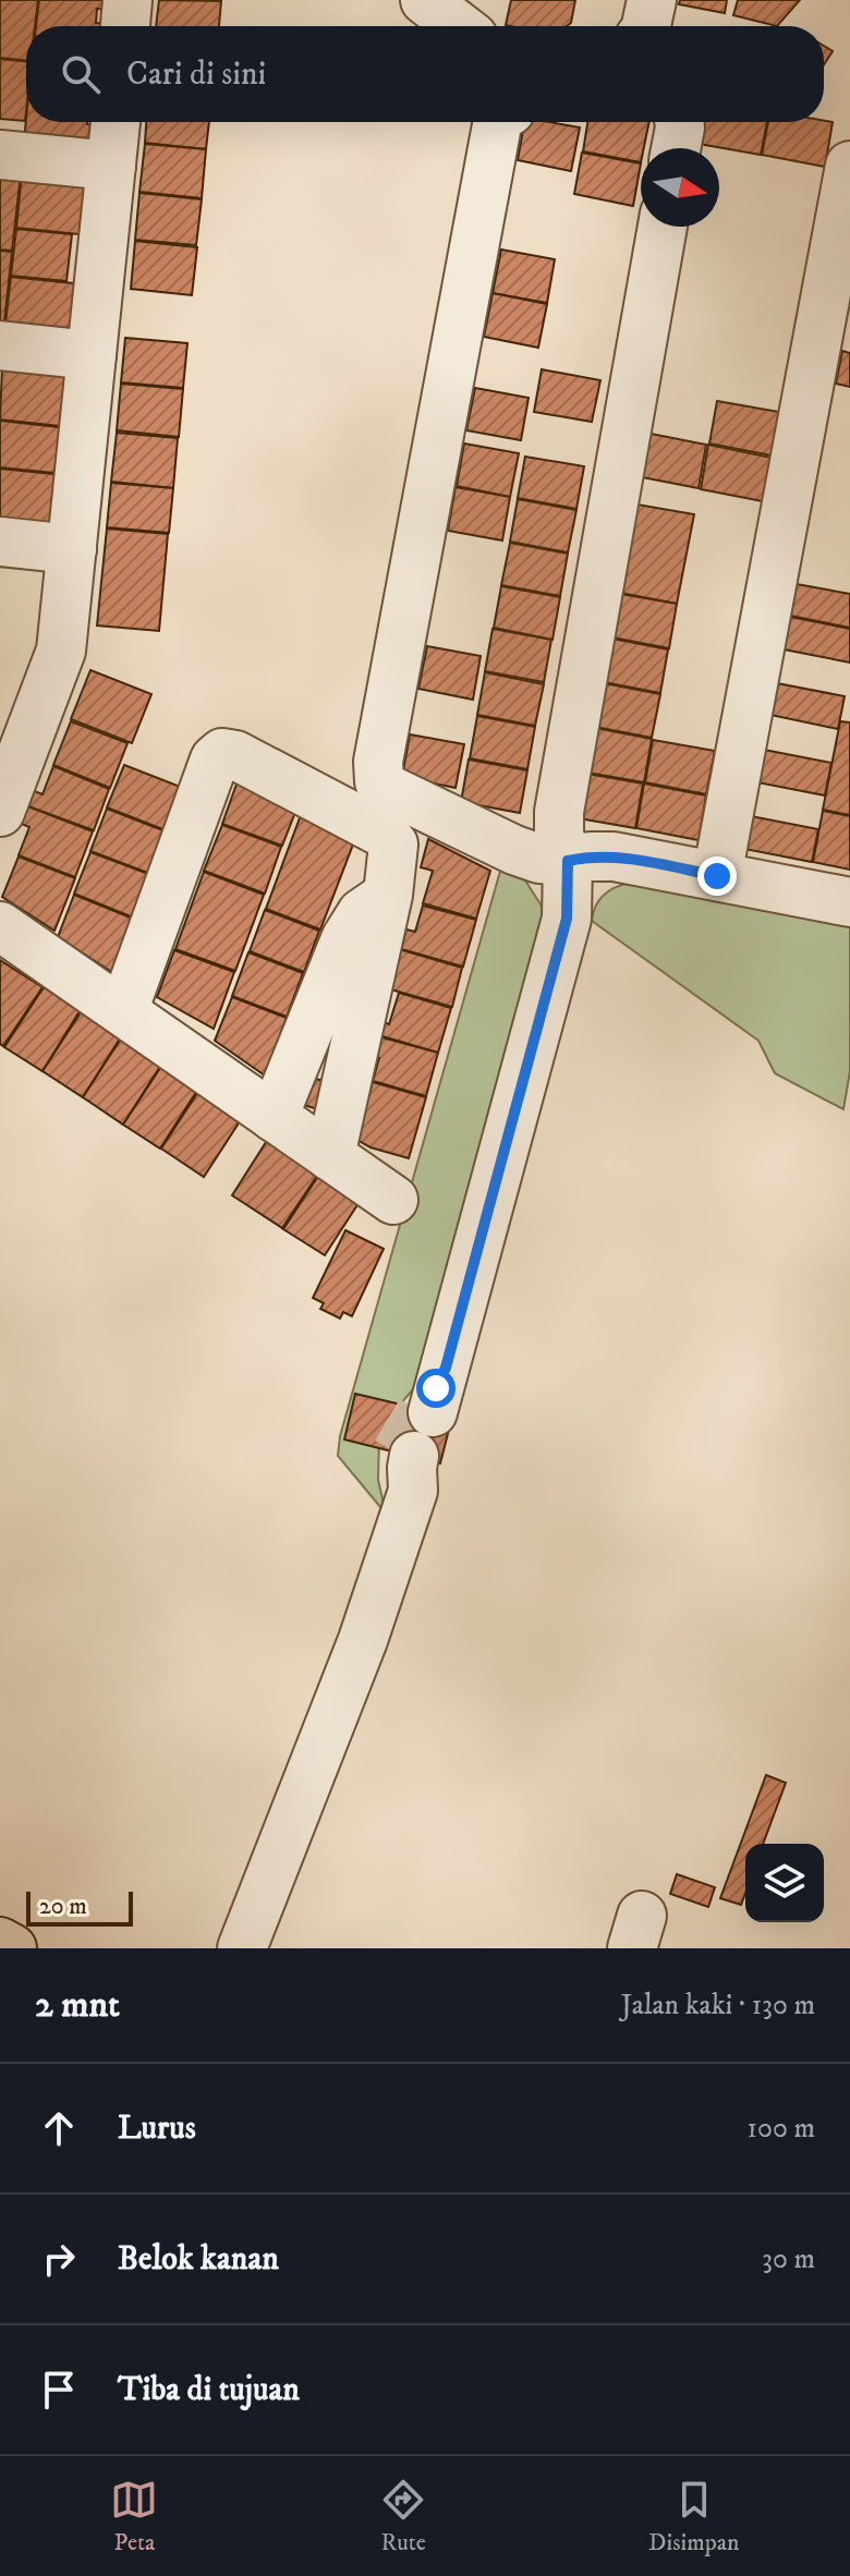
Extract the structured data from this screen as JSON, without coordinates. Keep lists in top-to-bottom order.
{
  "scale_bar": "20 m",
  "north": "right",
  "page": {
    "search": "Cari di sini",
    "scale": "20 m",
    "heading": ["2 mnt", "Jalan kaki · 130 m"],
    "list": [
      ["Lurus", "100 m"],
      ["Belok kanan", "30 m"],
      "Tiba di tujuan"
    ],
    "nav": ["Peta", "Rute", "Disimpan"]
  }
}
